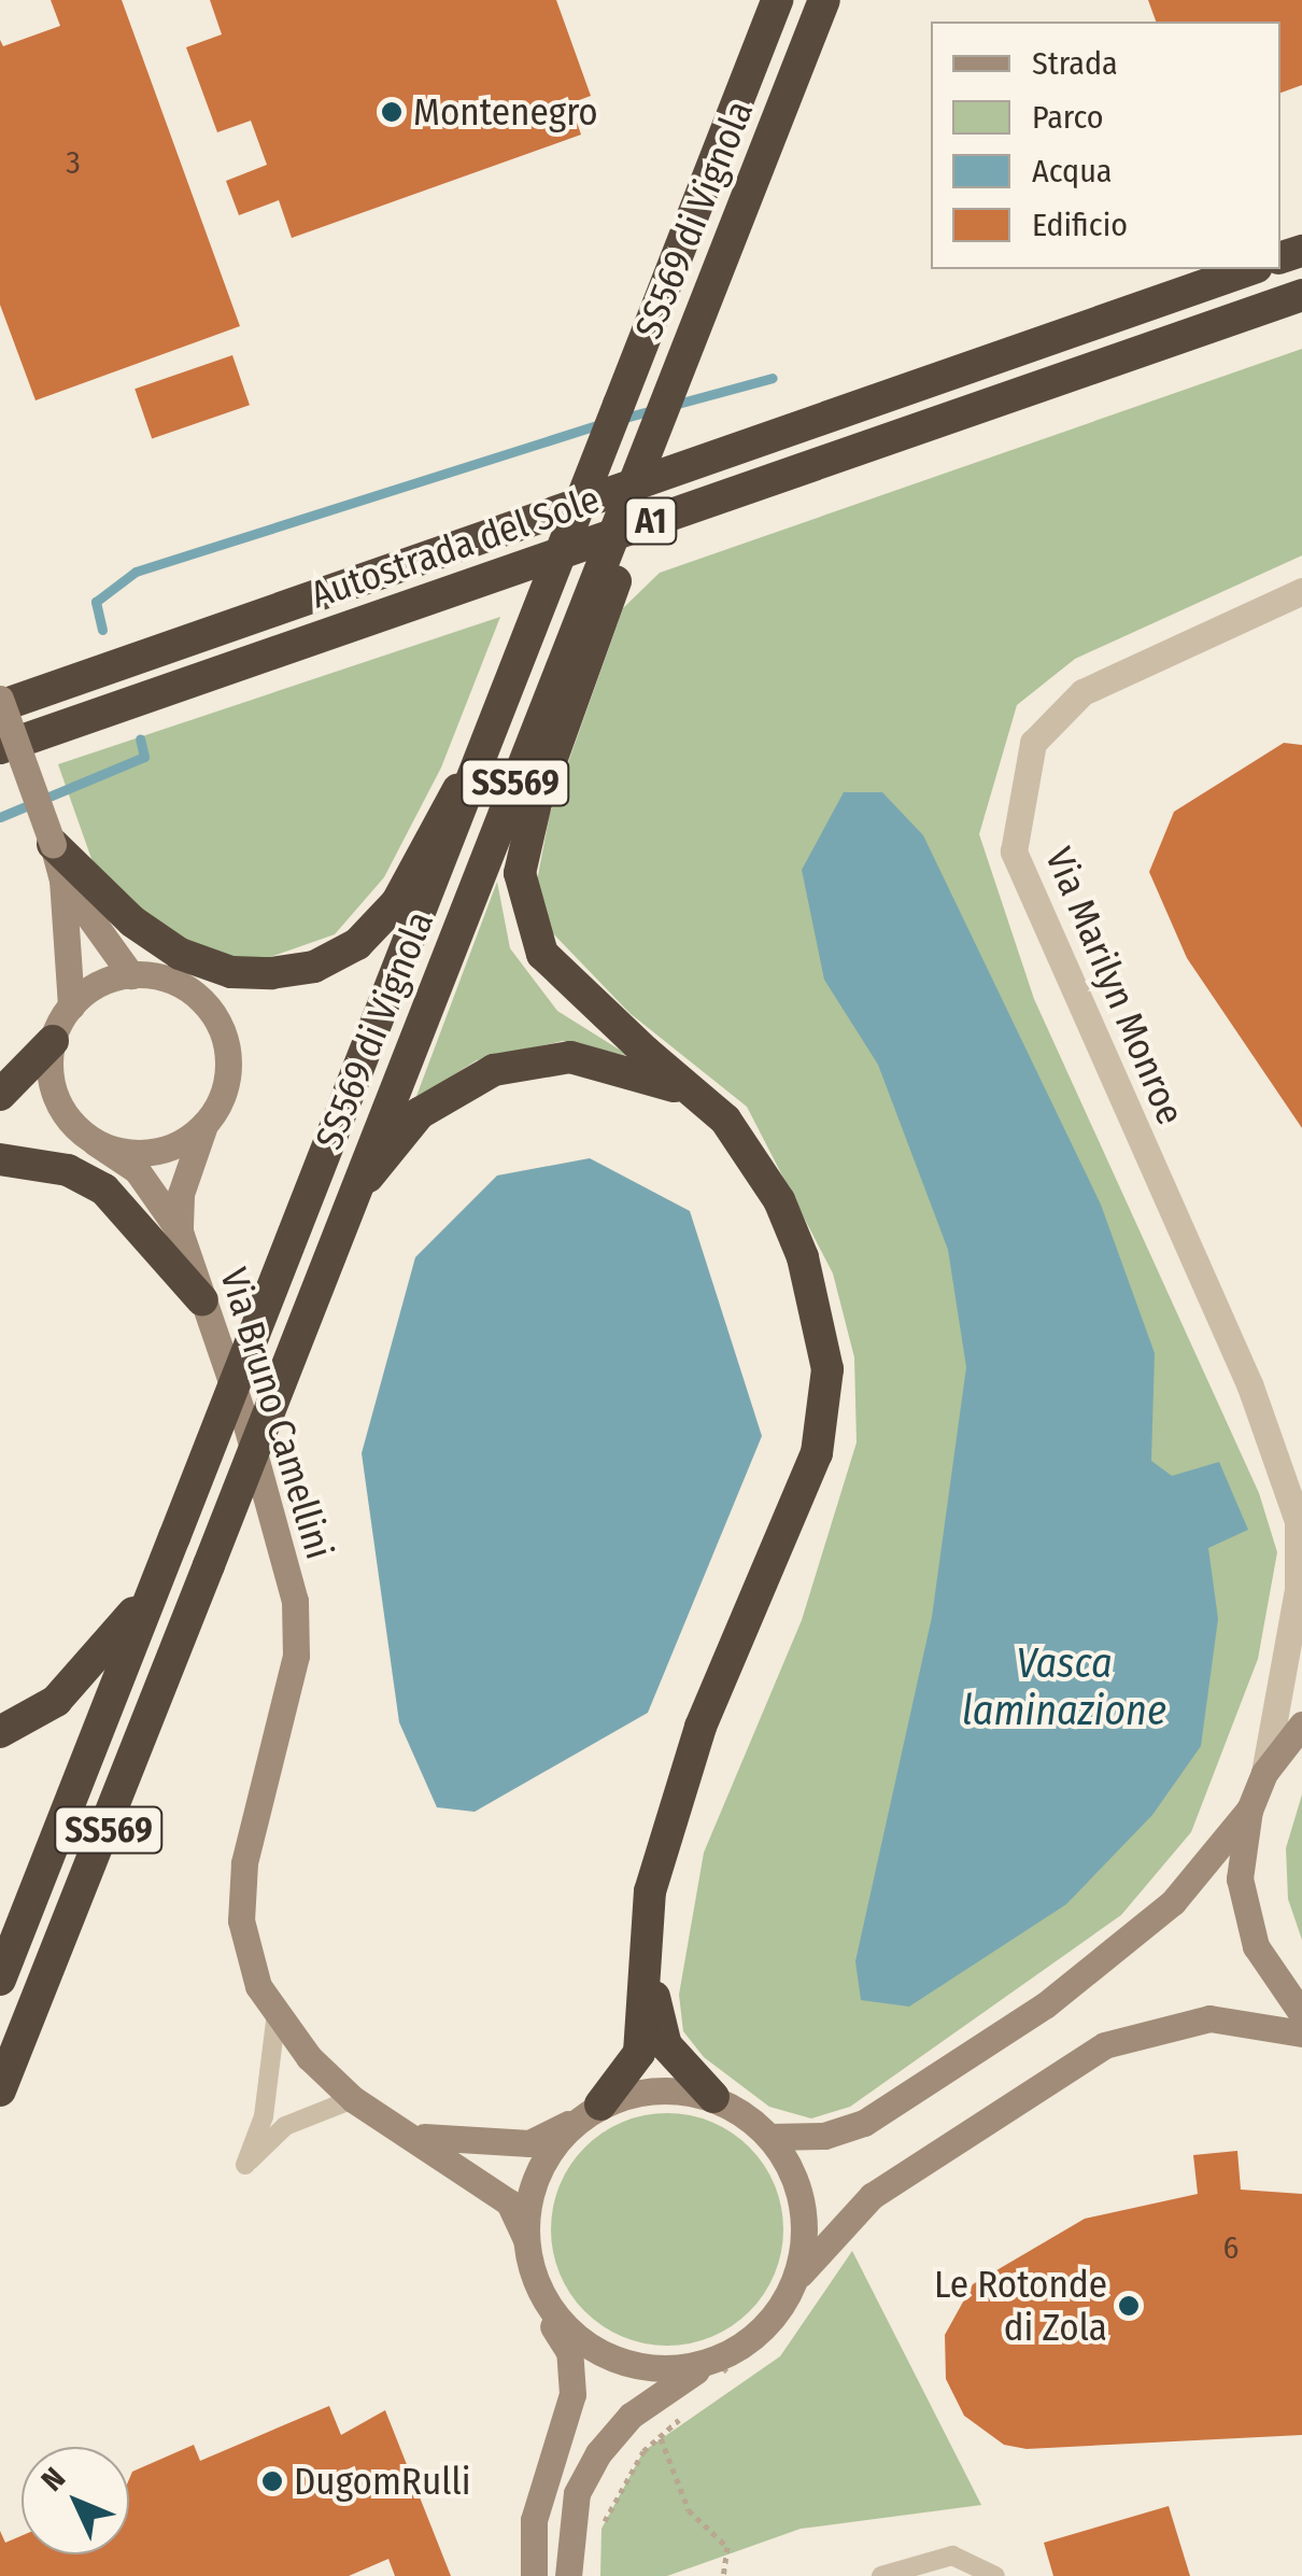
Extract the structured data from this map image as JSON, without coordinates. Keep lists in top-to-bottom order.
{
  "streets": {
    "highway": [
      "SS569 di Vignola",
      "A1",
      "Autostrada del Sole",
      "SS569"
    ],
    "street": ["Via Marilyn Monroe", "Via Bruno Camellini"]
  },
  "water": ["Vasca laminazione"],
  "places": ["Montenegro", "Le Rotonde di Zola", "DugomRulli"],
  "house_numbers": ["3", "6"],
  "legend": [
    "Strada",
    "Parco",
    "Acqua",
    "Edificio"
  ],
  "north": "top left"
}
